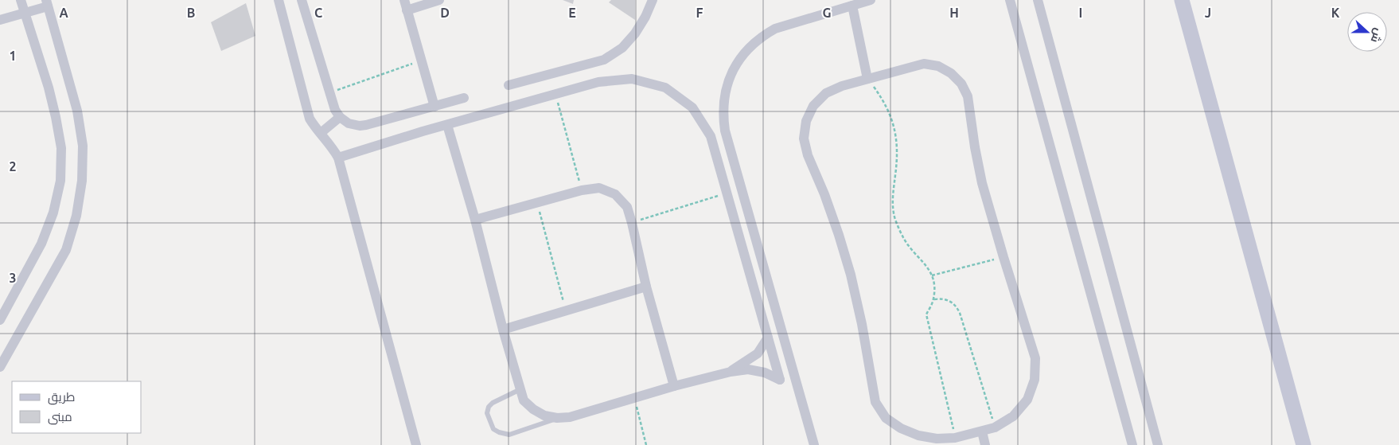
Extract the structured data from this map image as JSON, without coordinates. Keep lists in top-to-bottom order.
{
  "legend": ["طريق", "مبنى"],
  "north": "right",
  "grid": {
    "columns": [
      "A",
      "B",
      "C",
      "D",
      "E",
      "F",
      "G",
      "H",
      "I",
      "J",
      "K"
    ],
    "rows": ["1", "2", "3"]
  }
}
